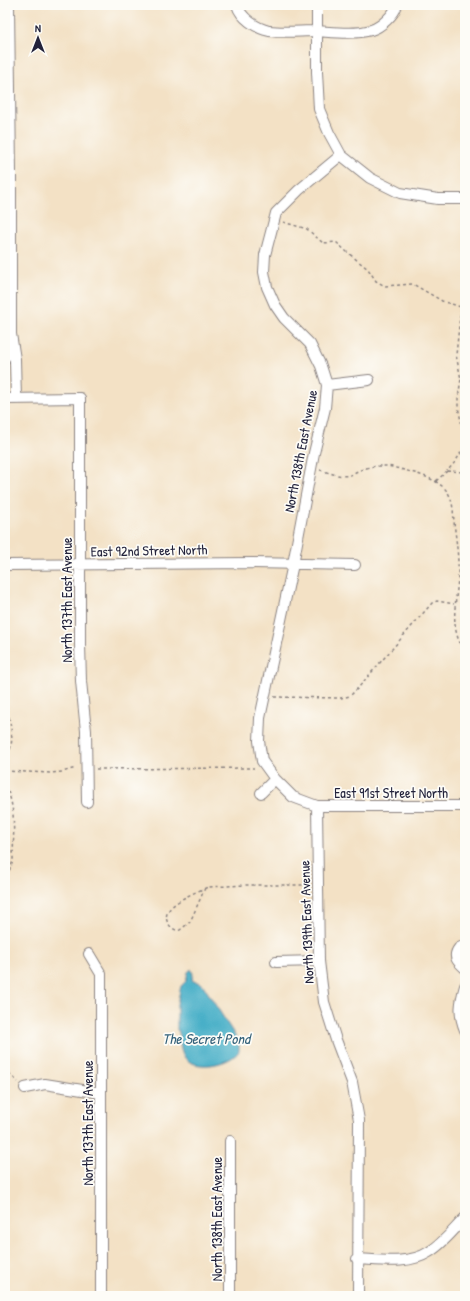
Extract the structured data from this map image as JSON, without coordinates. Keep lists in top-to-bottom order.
{
  "streets": {
    "street": [
      "North 138th East Avenue",
      "East 92nd Street North",
      "North 137th East Avenue",
      "East 91st Street North",
      "North 139th East Avenue"
    ]
  },
  "crossings": [
    ["North 138th East Avenue", "East 92nd Street North"],
    ["North 138th East Avenue", "East 91st Street North"],
    ["North 138th East Avenue", "North 139th East Avenue"],
    ["East 92nd Street North", "North 137th East Avenue"],
    ["East 91st Street North", "North 139th East Avenue"]
  ],
  "water": ["The Secret Pond"],
  "north": "top"
}
